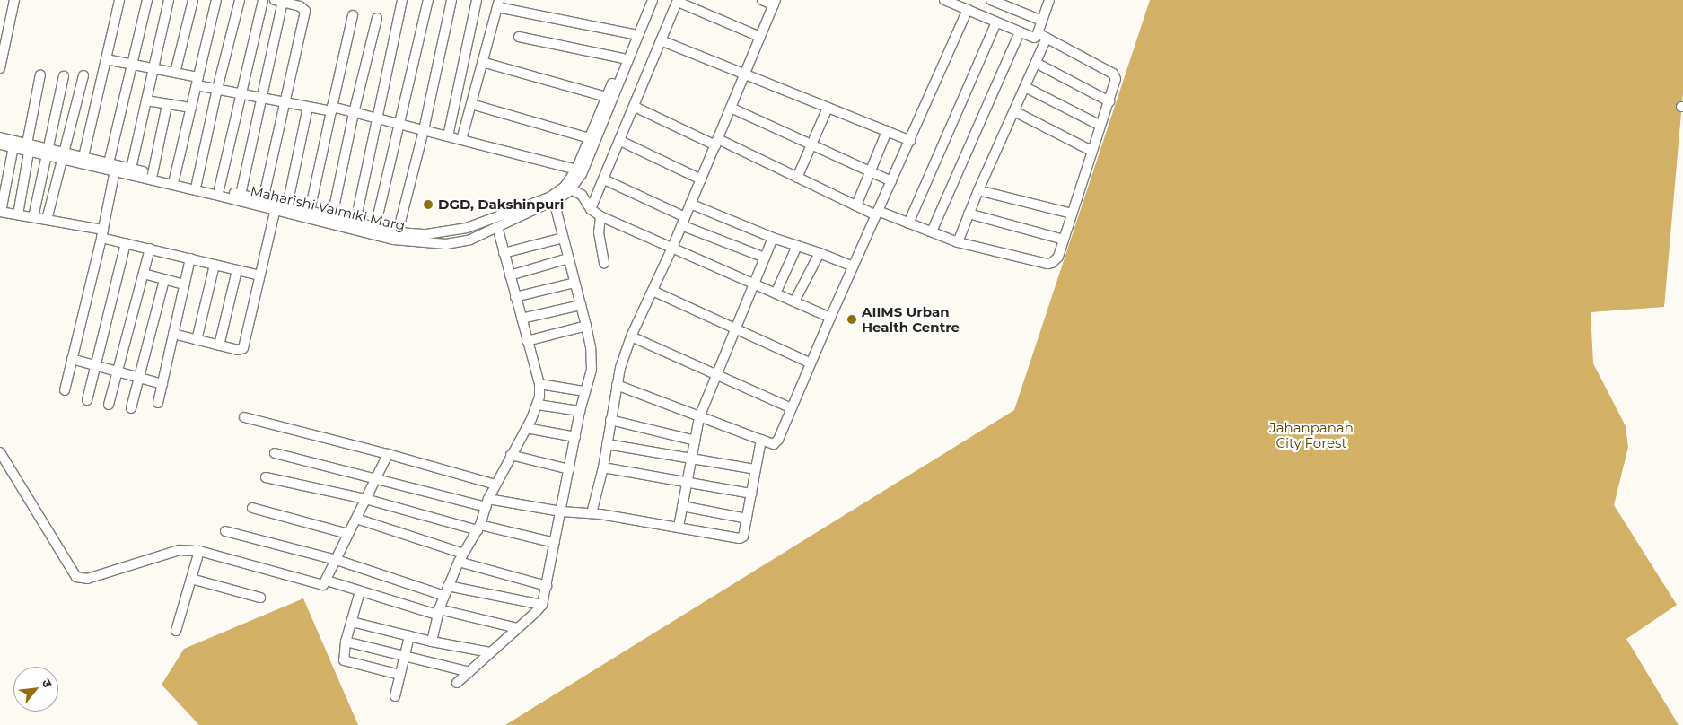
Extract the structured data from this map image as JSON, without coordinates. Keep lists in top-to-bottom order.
{
  "streets": {
    "street": ["Maharishi Valmiki Marg"]
  },
  "parks": ["Jahanpanah City Forest"],
  "places": ["DGD, Dakshinpuri", "AIIMS Urban Health Centre"],
  "north": "top right"
}
